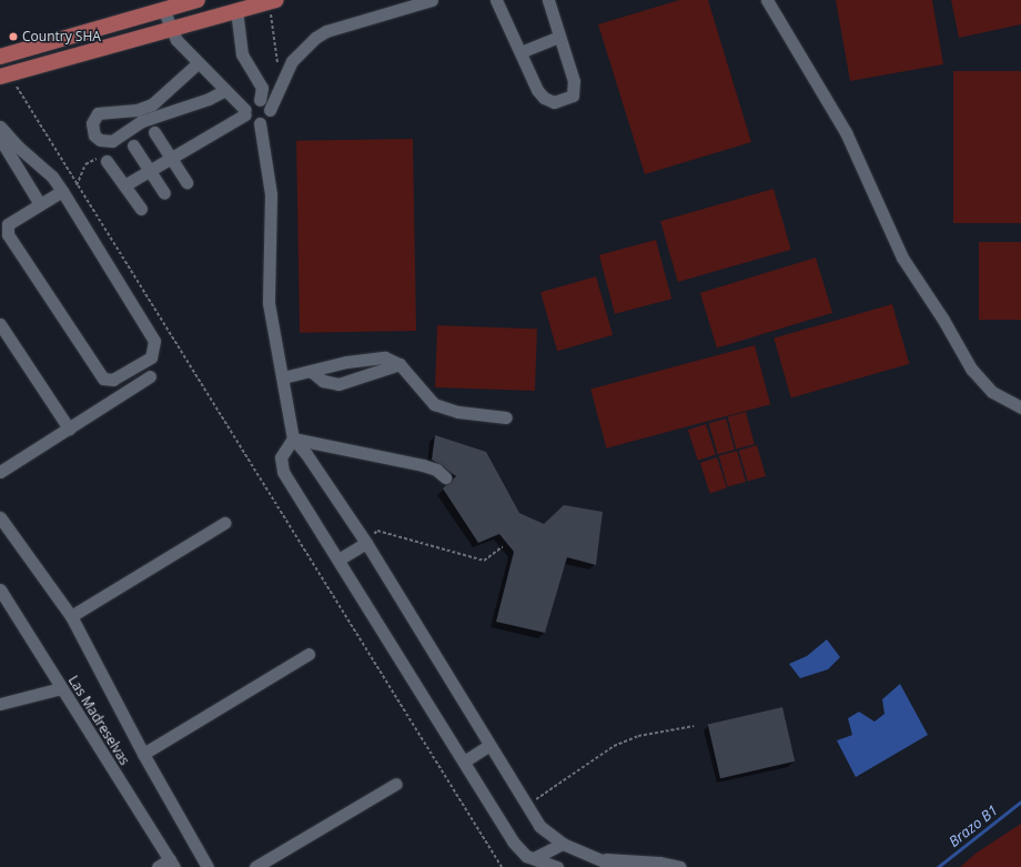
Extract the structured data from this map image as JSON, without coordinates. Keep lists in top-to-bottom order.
{
  "streets": {
    "street": ["Las Madreselvas"]
  },
  "water": ["Brazo B1"],
  "places": ["Country SHA"]
}
